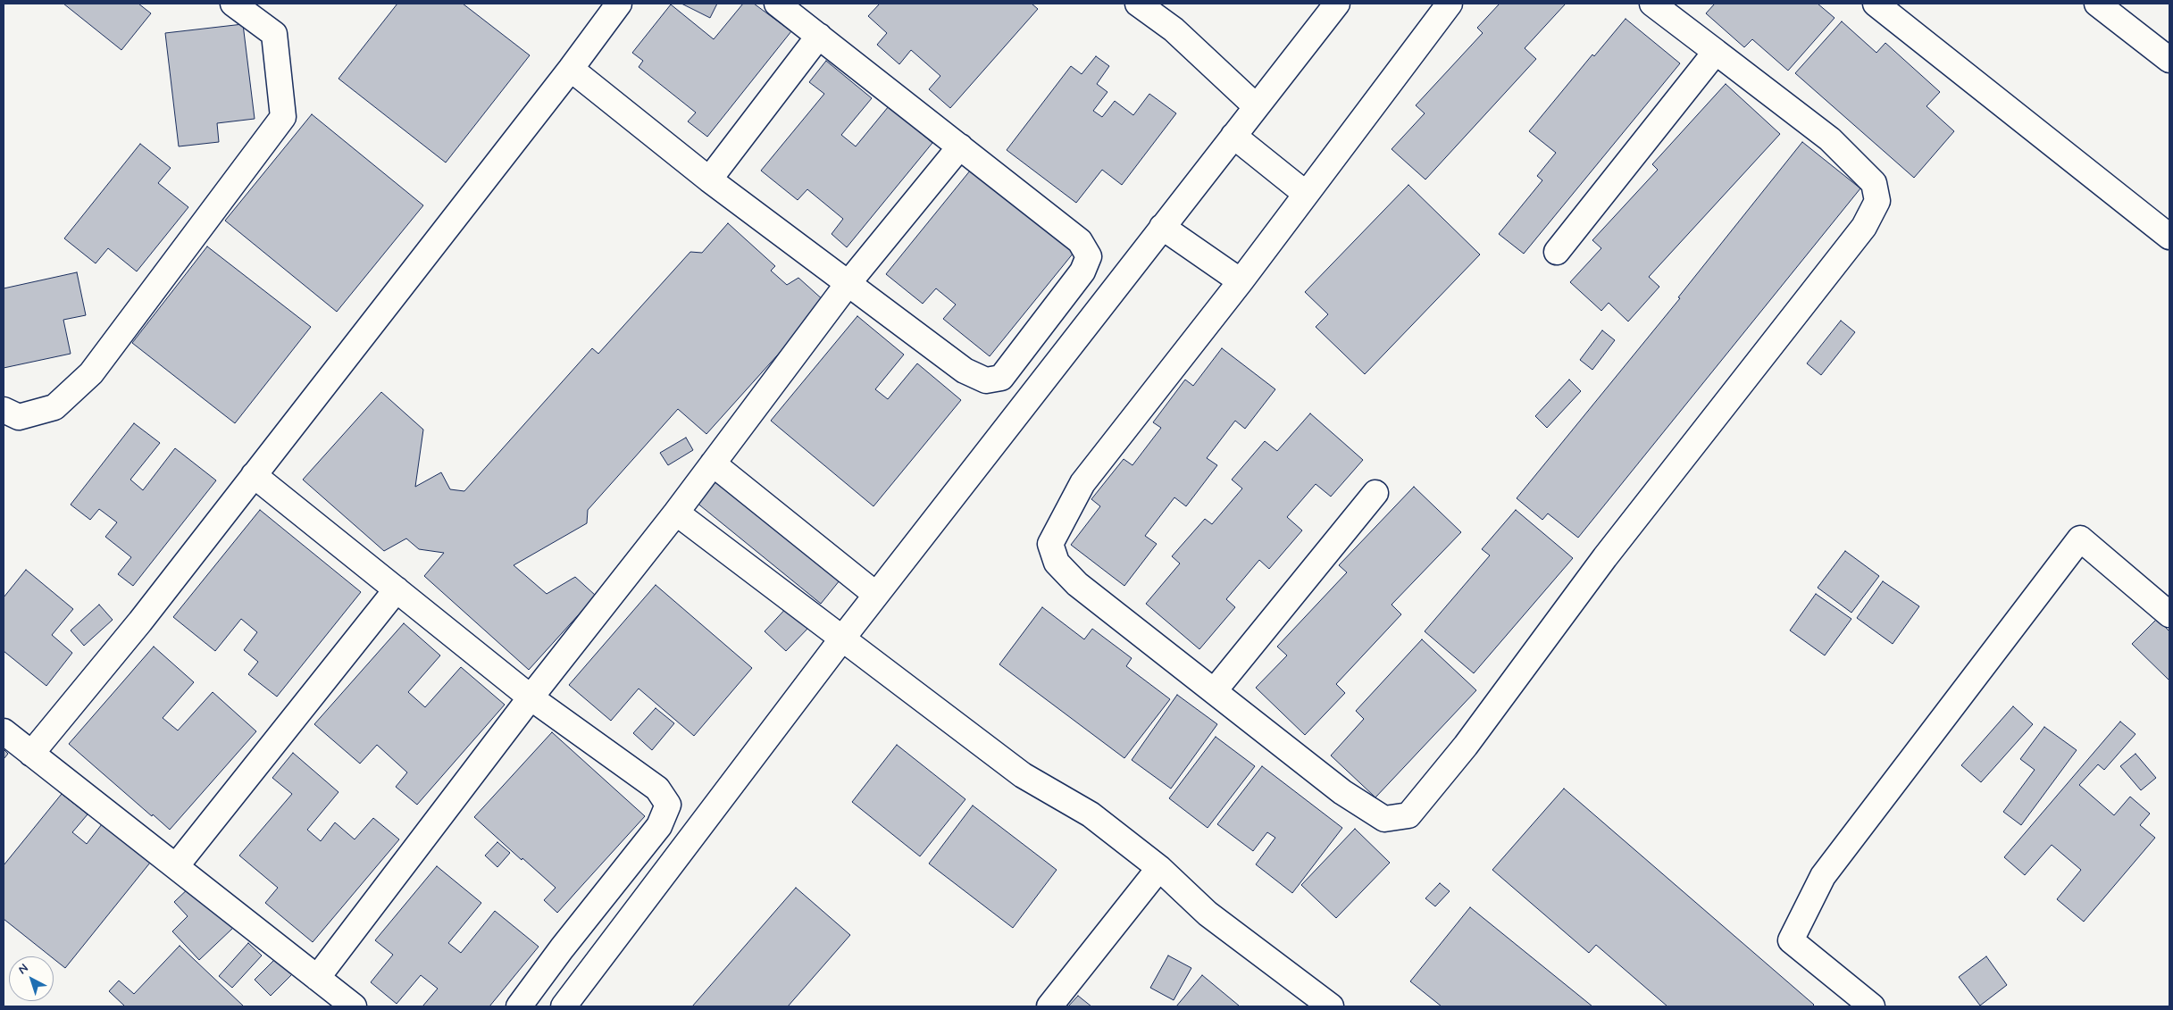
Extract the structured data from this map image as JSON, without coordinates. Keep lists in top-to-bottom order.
{
  "north": "top left"
}
